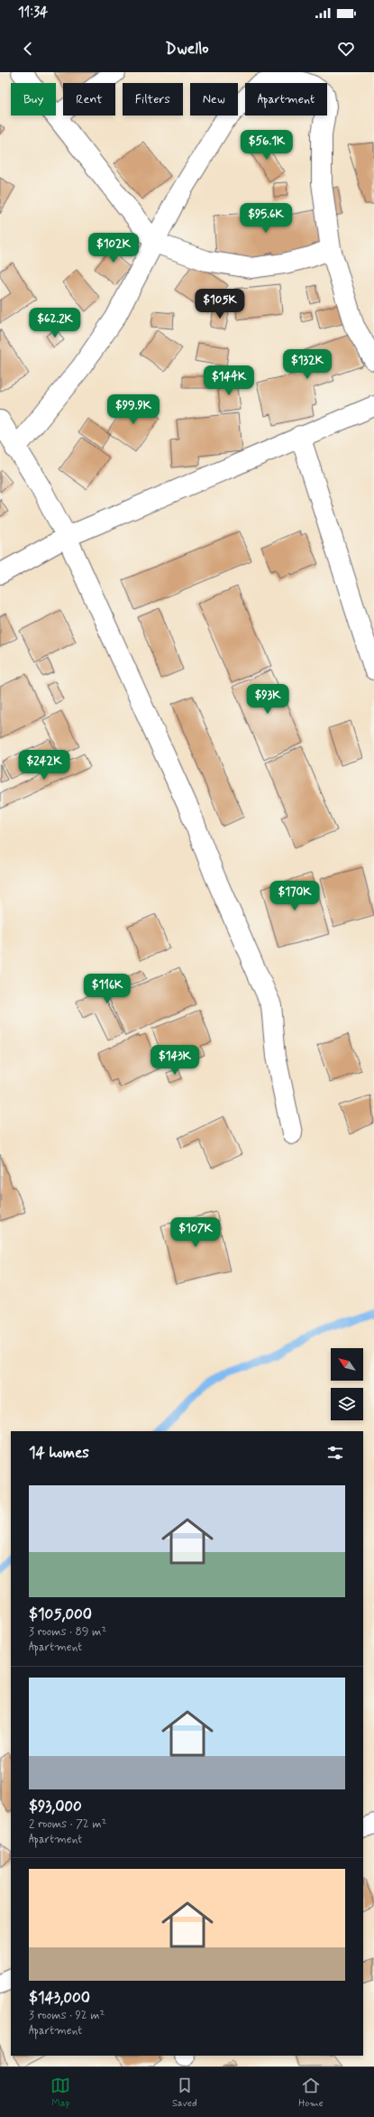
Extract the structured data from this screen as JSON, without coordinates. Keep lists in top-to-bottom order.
{
  "north": "top left",
  "page": {
    "status": "11:34",
    "header": "Dwello",
    "chip": [
      "Buy",
      "Rent",
      "Filters",
      "New",
      "Apartment"
    ],
    "price": [
      "$56.1K",
      "$95.6K",
      "$102K",
      "$105K",
      "$62.2K",
      "$132K",
      "$144K",
      "$99.9K",
      "$93K",
      "$242K",
      "$170K",
      "$116K",
      "$143K",
      "$107K"
    ],
    "heading": "14 homes",
    "list": [
      {
        "name": "$105,000",
        "note": "3 rooms · 89 m² · Apartment"
      },
      {
        "name": "$93,000",
        "note": "2 rooms · 72 m² · Apartment"
      },
      {
        "name": "$143,000",
        "note": "3 rooms · 92 m² · Apartment"
      }
    ],
    "tabs": ["Map", "Saved", "Home"]
  }
}
